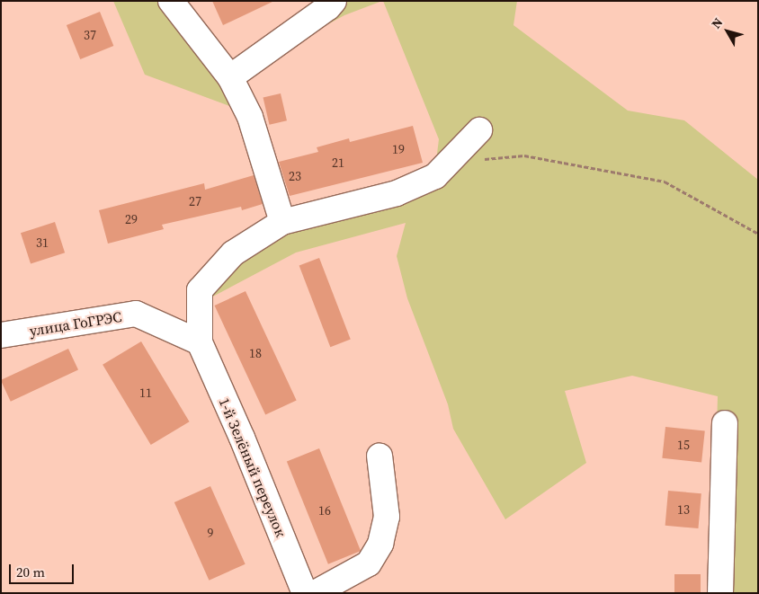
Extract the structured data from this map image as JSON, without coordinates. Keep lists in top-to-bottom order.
{
  "streets": {
    "street": ["улица ГоГРЭС", "1-й Зелёный переулок"]
  },
  "crossings": [
    ["улица ГоГРЭС", "1-й Зелёный переулок"]
  ],
  "house_numbers": [
    "37",
    "19",
    "21",
    "23",
    "27",
    "29",
    "31",
    "18",
    "11",
    "15",
    "13",
    "16",
    "9"
  ],
  "scale_bar": "20 m",
  "north": "top left"
}
